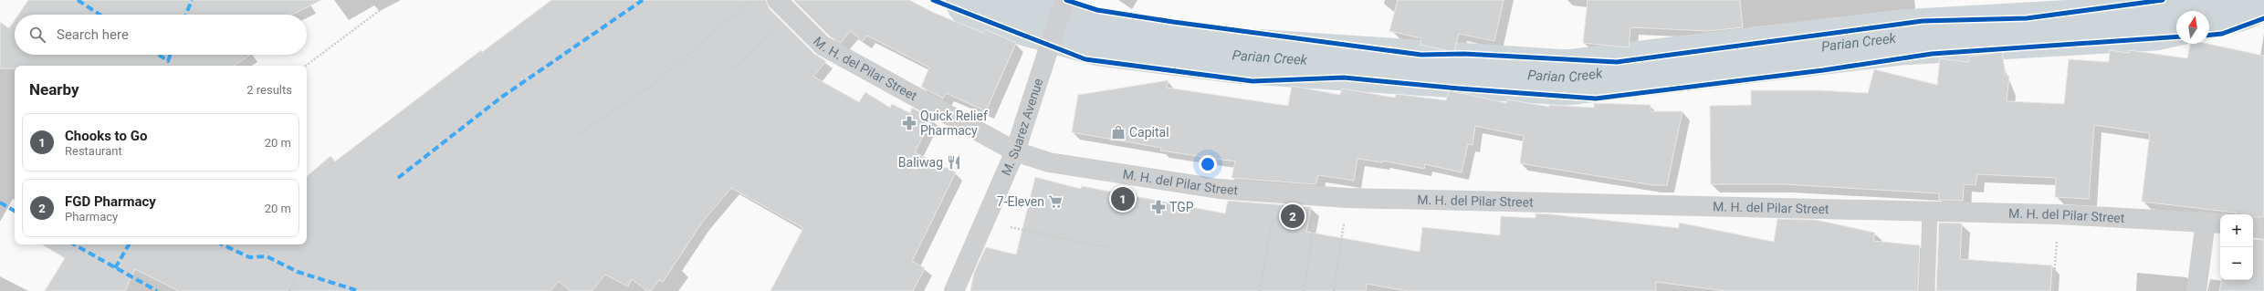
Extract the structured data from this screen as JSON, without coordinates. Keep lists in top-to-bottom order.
{
  "streets": {
    "street": ["M. H. del Pilar Street", "M. Suarez Avenue"]
  },
  "crossings": [
    ["M. H. del Pilar Street", "M. Suarez Avenue"]
  ],
  "water": ["Parian Creek"],
  "places": {
    "pharmacy": ["Quick Relief Pharmacy", "TGP"],
    "shop": ["Capital"],
    "restaurant": ["Baliwag"],
    "supermarket": ["7-Eleven"]
  },
  "north": "top",
  "page": {
    "search": "Search here",
    "heading": ["Nearby", "2 results"],
    "list": [
      {
        "mark": "1",
        "name": "Chooks to Go",
        "note": "Restaurant",
        "value": "20 m"
      },
      {
        "mark": "2",
        "name": "FGD Pharmacy",
        "note": "Pharmacy",
        "value": "20 m"
      }
    ],
    "pins": ["1", "2"],
    "map_buttons": ["+", "−"]
  }
}
